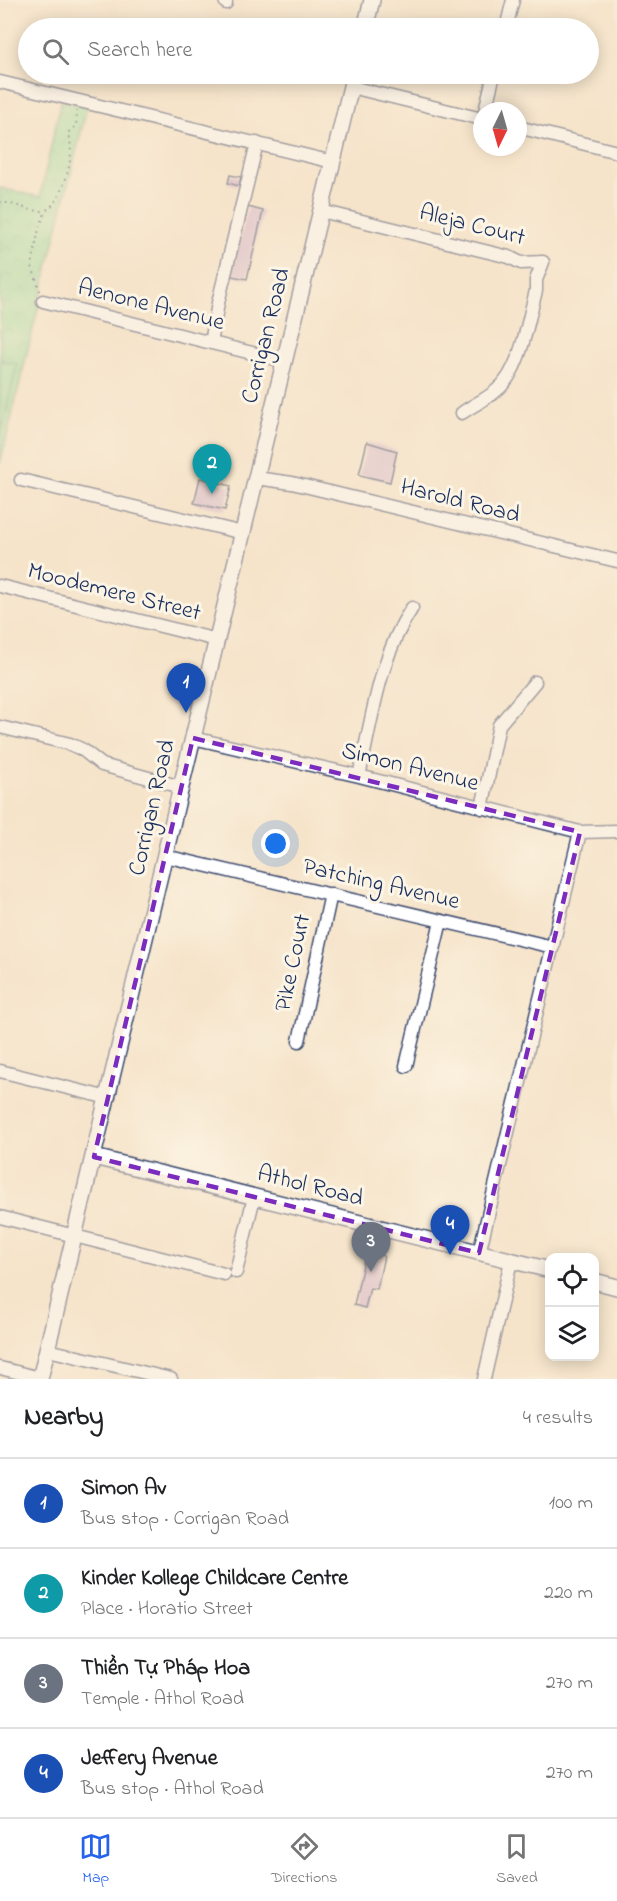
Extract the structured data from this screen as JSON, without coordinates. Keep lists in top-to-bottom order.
{
  "streets": {
    "main road": ["Corrigan Road", "Athol Road"],
    "street": [
      "Aleja Court",
      "Aenone Avenue",
      "Harold Road",
      "Moodemere Street",
      "Simon Avenue",
      "Patching Avenue",
      "Pike Court"
    ]
  },
  "crossings": [
    ["Aleja Court", "Corrigan Road"],
    ["Aenone Avenue", "Corrigan Road"],
    ["Corrigan Road", "Harold Road"],
    ["Corrigan Road", "Moodemere Street"],
    ["Corrigan Road", "Simon Avenue"],
    ["Corrigan Road", "Patching Avenue"],
    ["Corrigan Road", "Athol Road"],
    ["Patching Avenue", "Pike Court"]
  ],
  "north": "bottom",
  "page": {
    "search": "Search here",
    "pins": [
      "2",
      "1",
      "4",
      "3"
    ],
    "heading": ["Nearby", "4 results"],
    "list": [
      {
        "mark": "1",
        "name": "Simon Av",
        "note": "Bus stop · Corrigan Road",
        "value": "100 m"
      },
      {
        "mark": "2",
        "name": "Kinder Kollege Childcare Centre",
        "note": "Place · Horatio Street",
        "value": "220 m"
      },
      {
        "mark": "3",
        "name": "Thiền Tự Pháp Hoa",
        "note": "Temple · Athol Road",
        "value": "270 m"
      },
      {
        "mark": "4",
        "name": "Jeffery Avenue",
        "note": "Bus stop · Athol Road",
        "value": "270 m"
      }
    ],
    "nav": ["Map", "Directions", "Saved"]
  }
}
